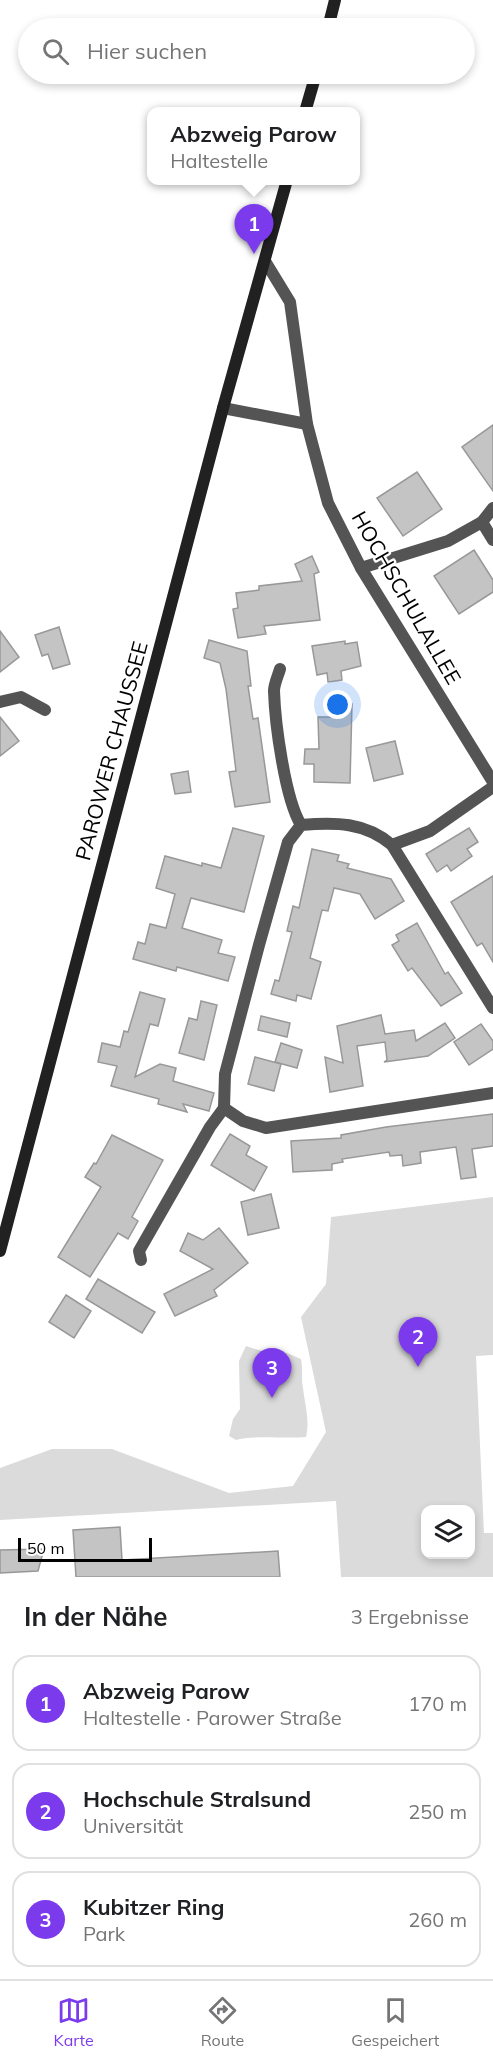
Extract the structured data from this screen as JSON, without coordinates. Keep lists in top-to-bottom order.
{
  "streets": {
    "street": ["HOCHSCHULALLEE", "PAROWER CHAUSSEE"]
  },
  "crossings": [
    ["HOCHSCHULALLEE", "PAROWER CHAUSSEE"]
  ],
  "scale_bar": "50 m",
  "page": {
    "search": "Hier suchen",
    "popup": ["Abzweig Parow", "Haltestelle"],
    "pins": ["1", "2", "3"],
    "scale": "50 m",
    "heading": ["In der Nähe", "3 Ergebnisse"],
    "list": [
      {
        "mark": "1",
        "name": "Abzweig Parow",
        "note": "Haltestelle · Parower Straße",
        "value": "170 m"
      },
      {
        "mark": "2",
        "name": "Hochschule Stralsund",
        "note": "Universität",
        "value": "250 m"
      },
      {
        "mark": "3",
        "name": "Kubitzer Ring",
        "note": "Park",
        "value": "260 m"
      }
    ],
    "nav": ["Karte", "Route", "Gespeichert"]
  }
}
